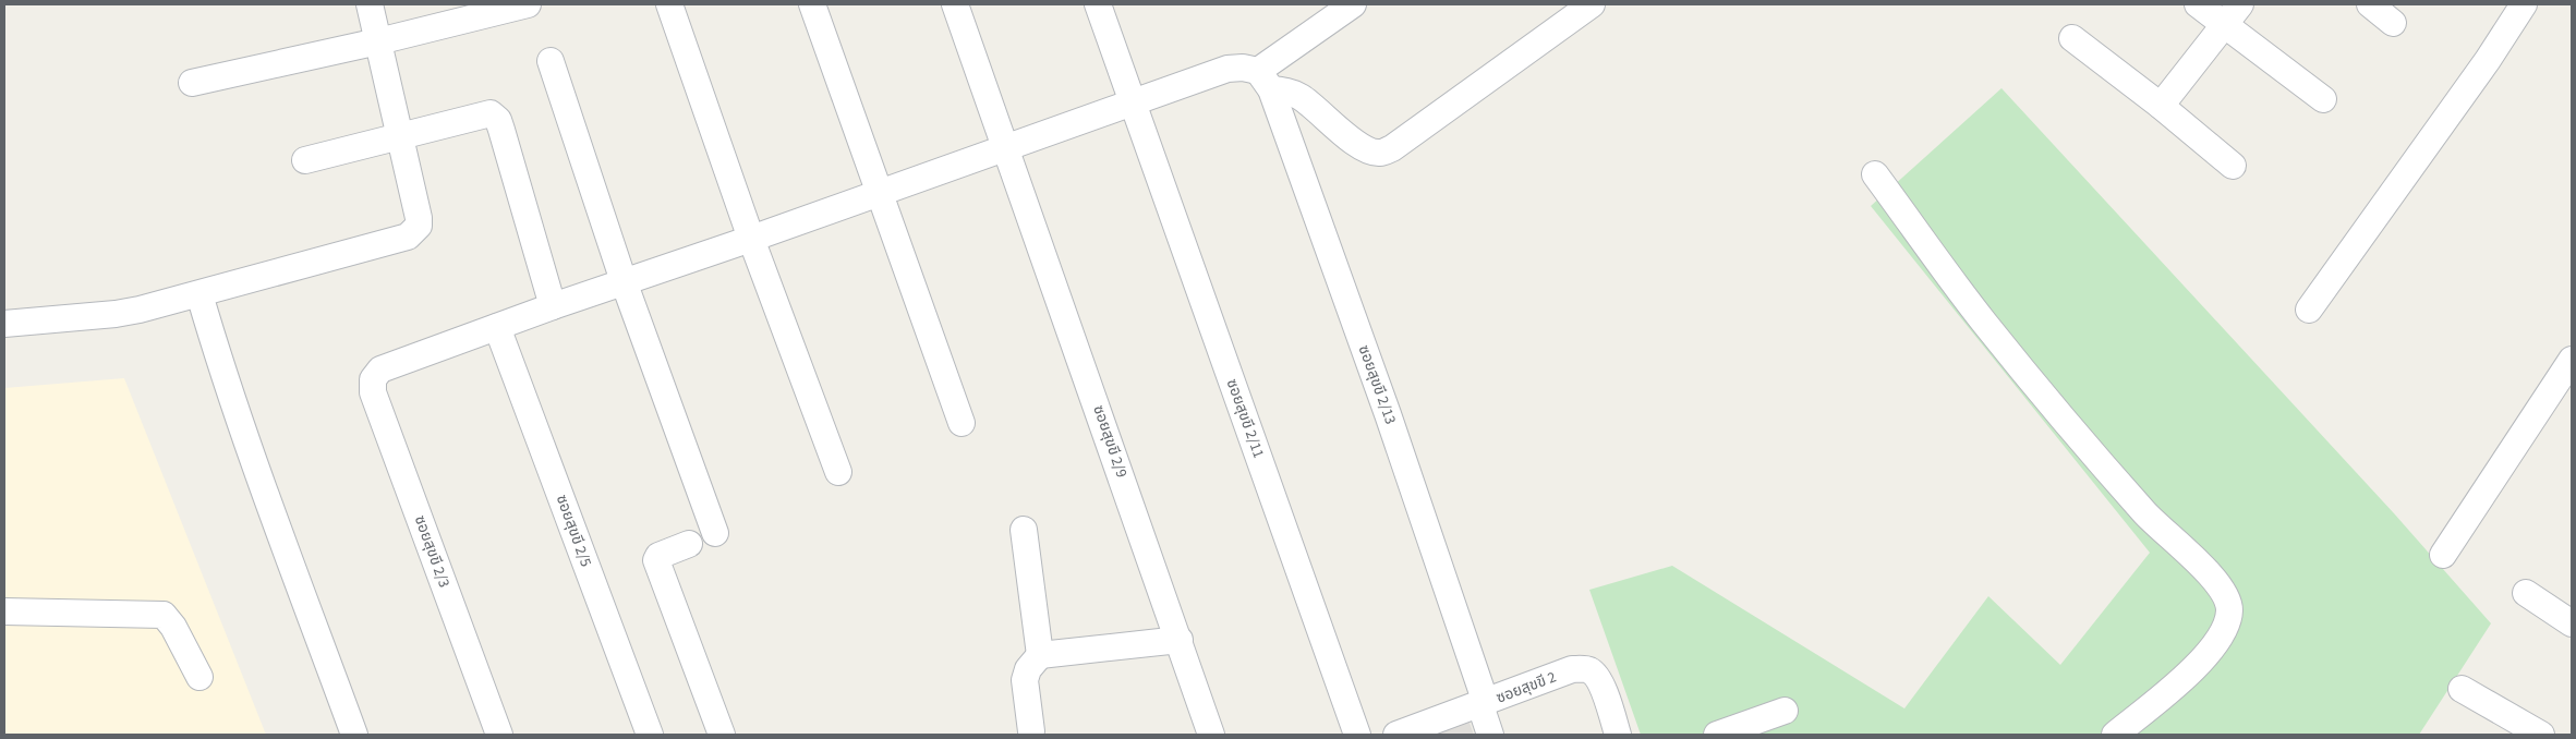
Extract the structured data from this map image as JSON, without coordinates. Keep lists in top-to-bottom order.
{
  "streets": {
    "street": [
      "ซอยสุขขี 2/13",
      "ซอยสุขขี 2/11",
      "ซอยสุขขี 2/9",
      "ซอยสุขขี 2/5",
      "ซอยสุขขี 2/3",
      "ซอยสุขขี 2"
    ]
  },
  "crossings": [
    ["ซอยสุขขี 2/13", "ซอยสุขขี 2"],
    ["ซอยสุขขี 2/5", "ซอยสุขขี 2/3"]
  ]
}
